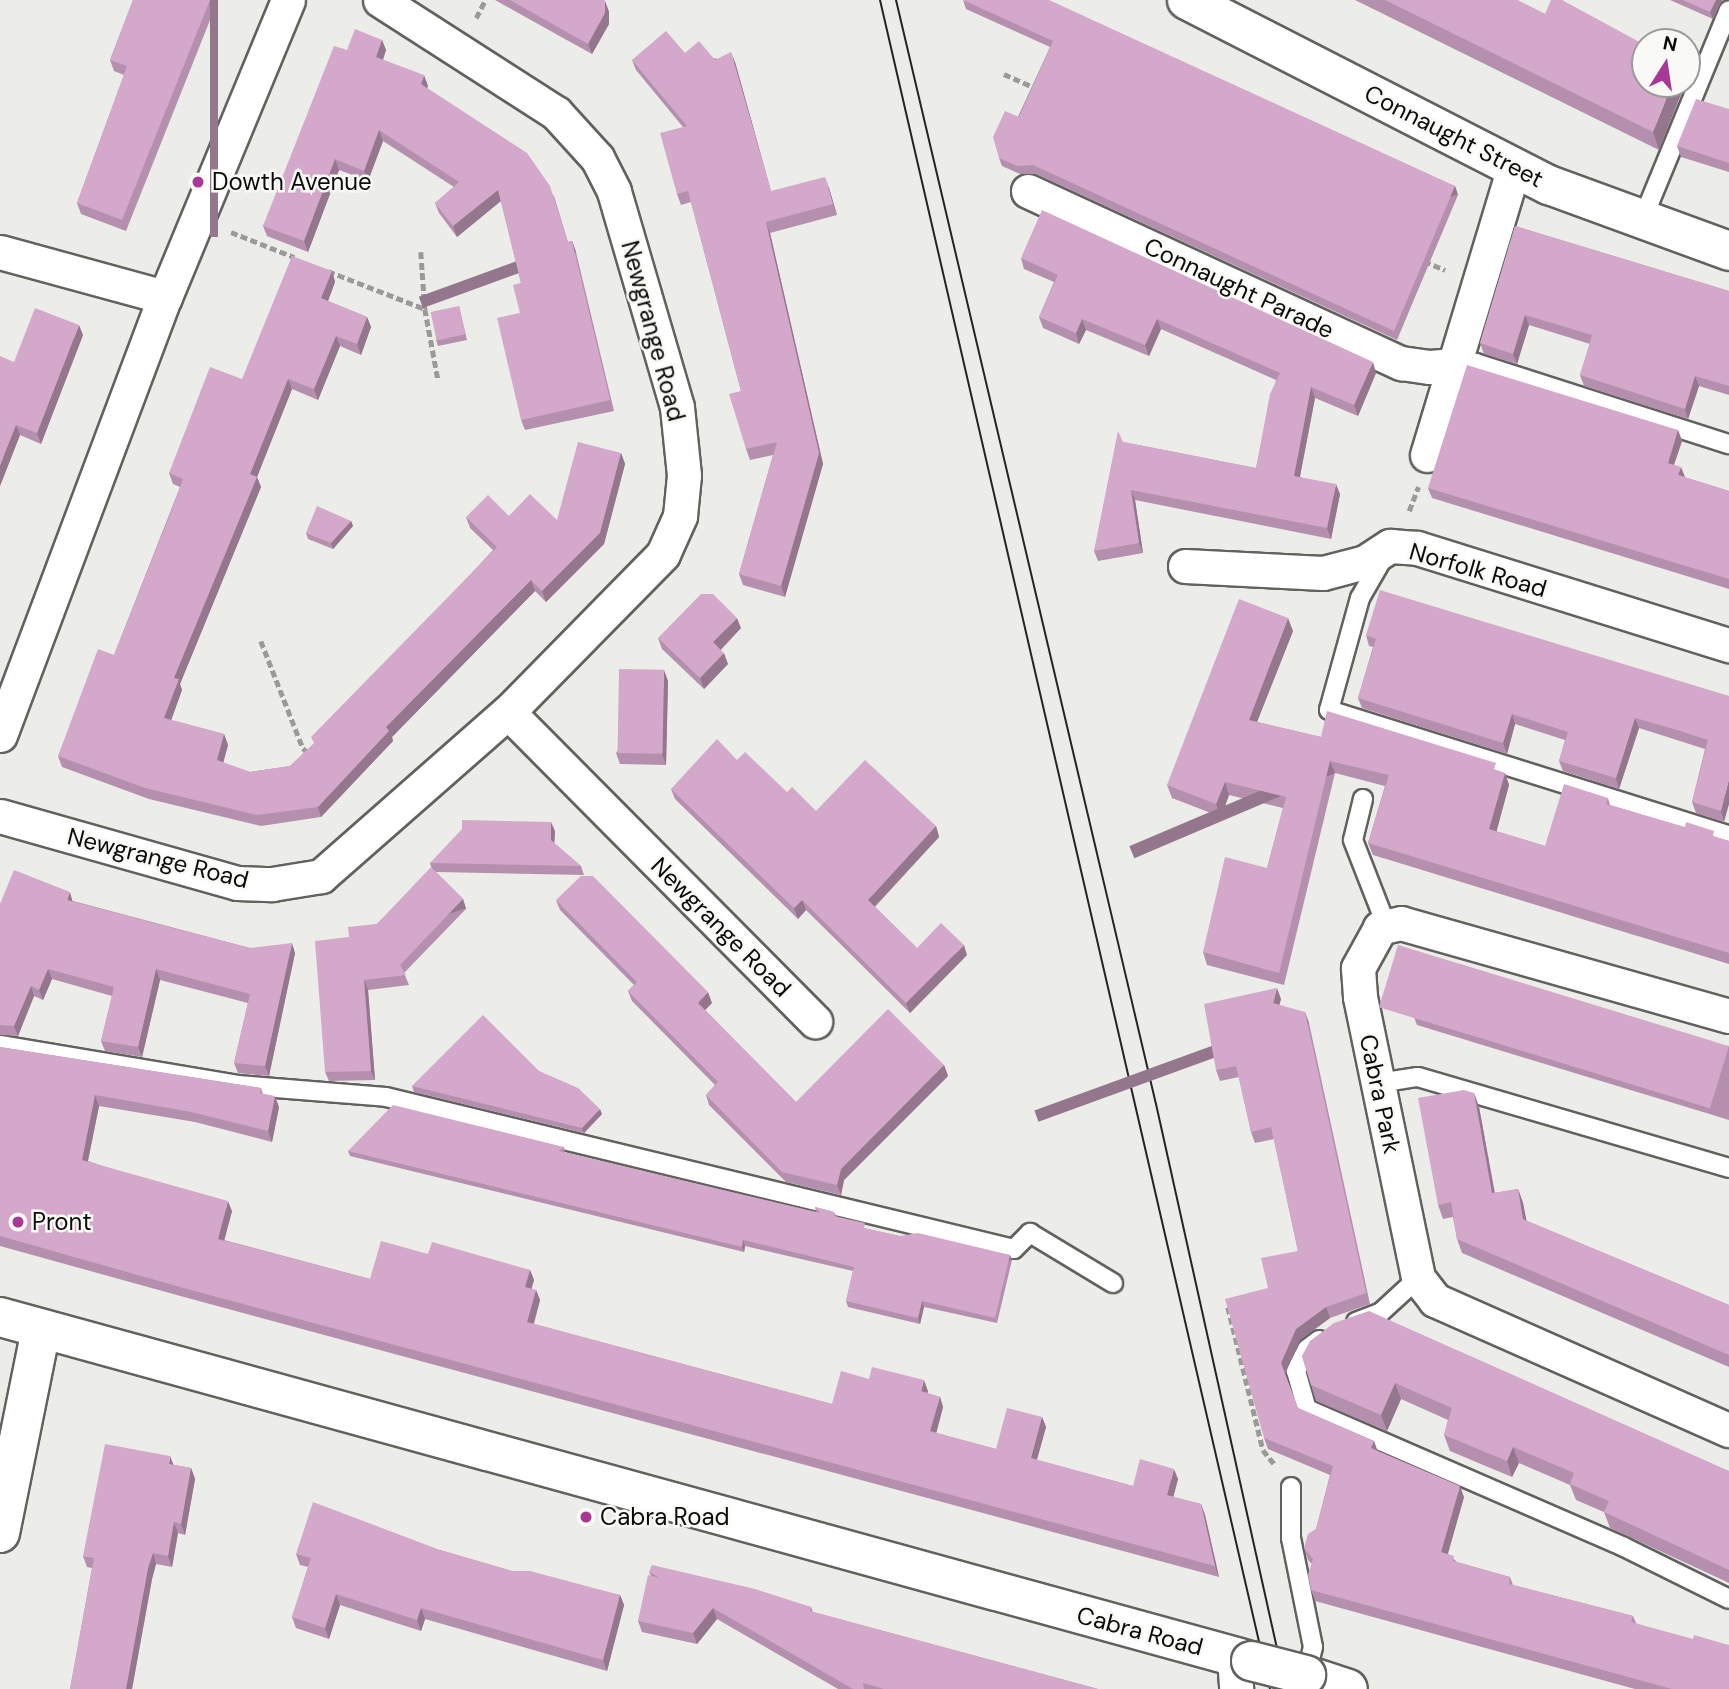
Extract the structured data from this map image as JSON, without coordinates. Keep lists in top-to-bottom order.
{
  "streets": {
    "main road": ["Connaught Street", "Cabra Road"],
    "street": [
      "Connaught Parade",
      "Newgrange Road",
      "Norfolk Road",
      "Cabra Park"
    ]
  },
  "places": ["Dowth Avenue", "Pront", "Cabra Road"],
  "north": "top"
}
